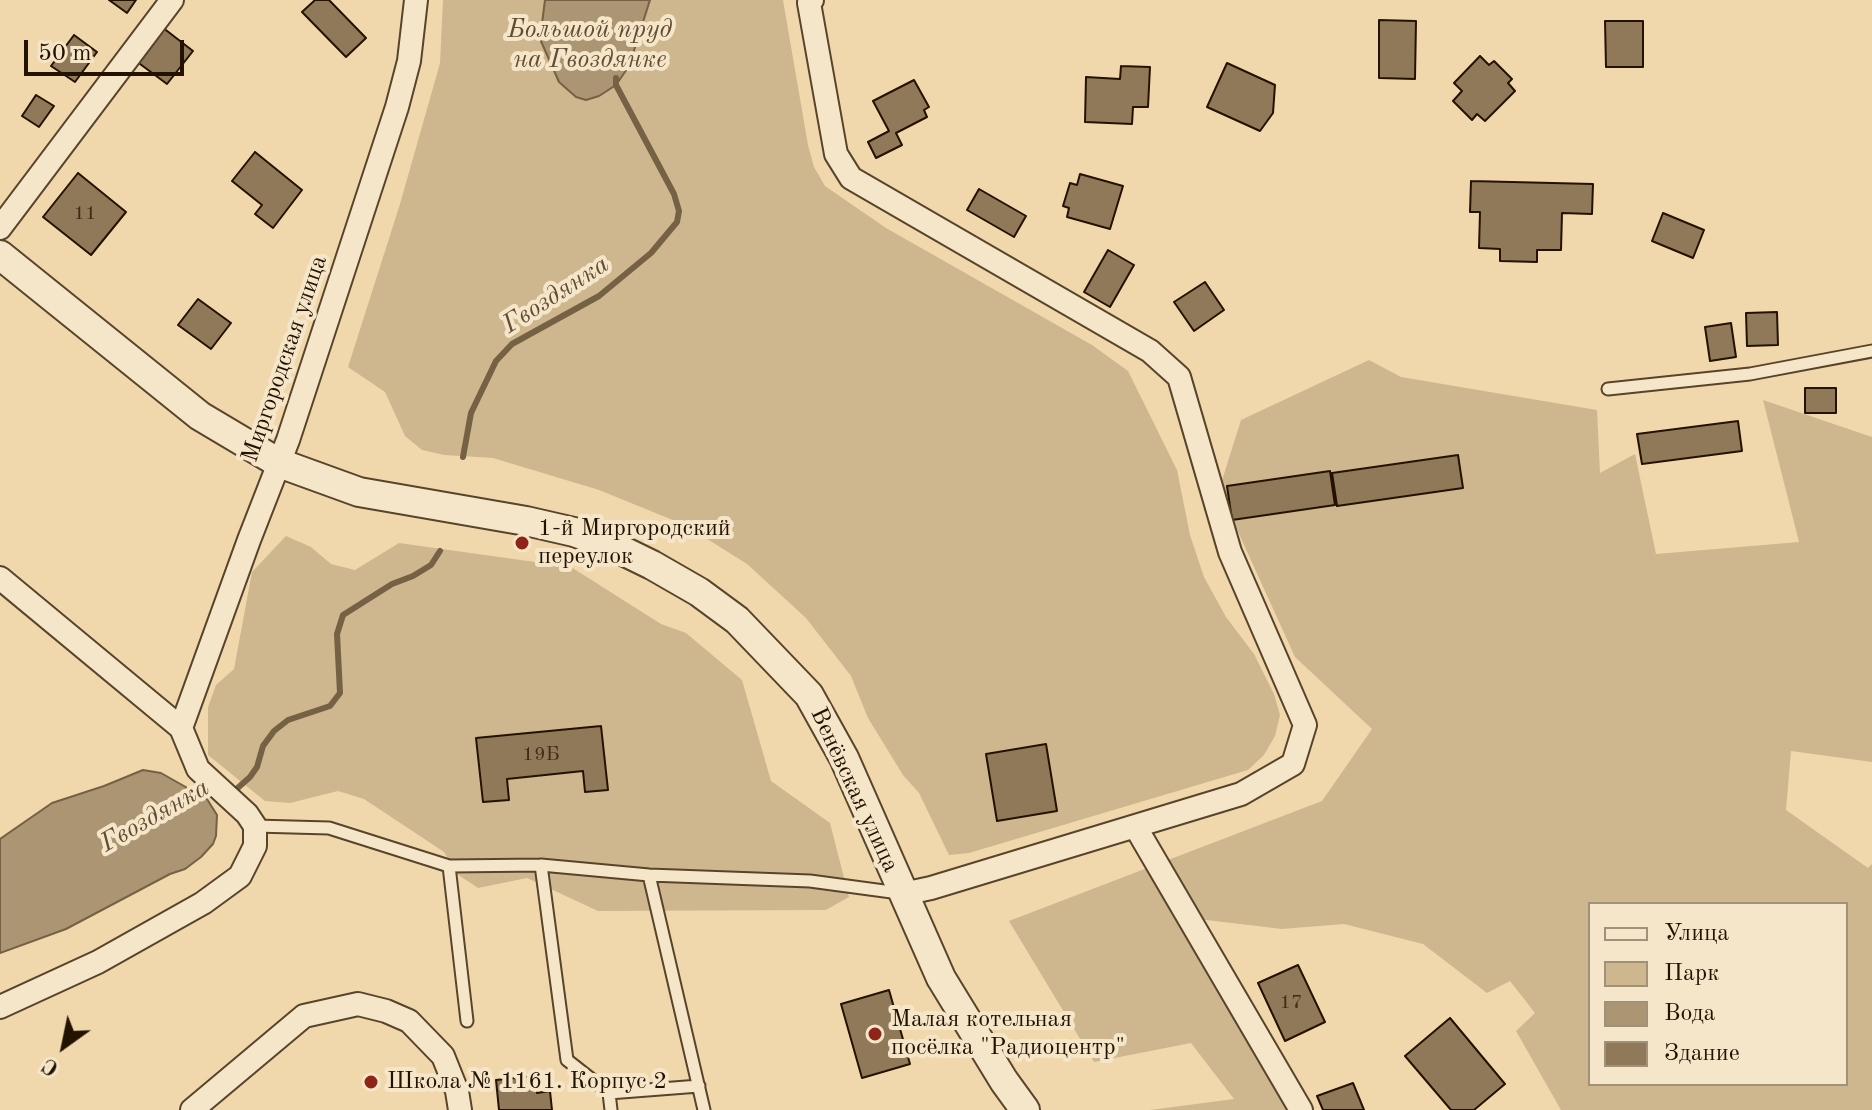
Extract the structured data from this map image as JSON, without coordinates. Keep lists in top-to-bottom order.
{
  "streets": {
    "street": ["Миргородская улица", "Венёвская улица"]
  },
  "crossings": [
    ["Миргородская улица", "Венёвская улица"]
  ],
  "water": ["Большой пруд на Гвоздянке", "Гвоздянка"],
  "places": ["1-й Миргородский переулок", "Малая котельная посёлка \"Радиоцентр\"", "Школа № 1161. Корпус 2"],
  "house_numbers": ["11", "19Б", "17"],
  "legend": [
    "Улица",
    "Парк",
    "Вода",
    "Здание"
  ],
  "scale_bar": "50 m",
  "north": "bottom left"
}
